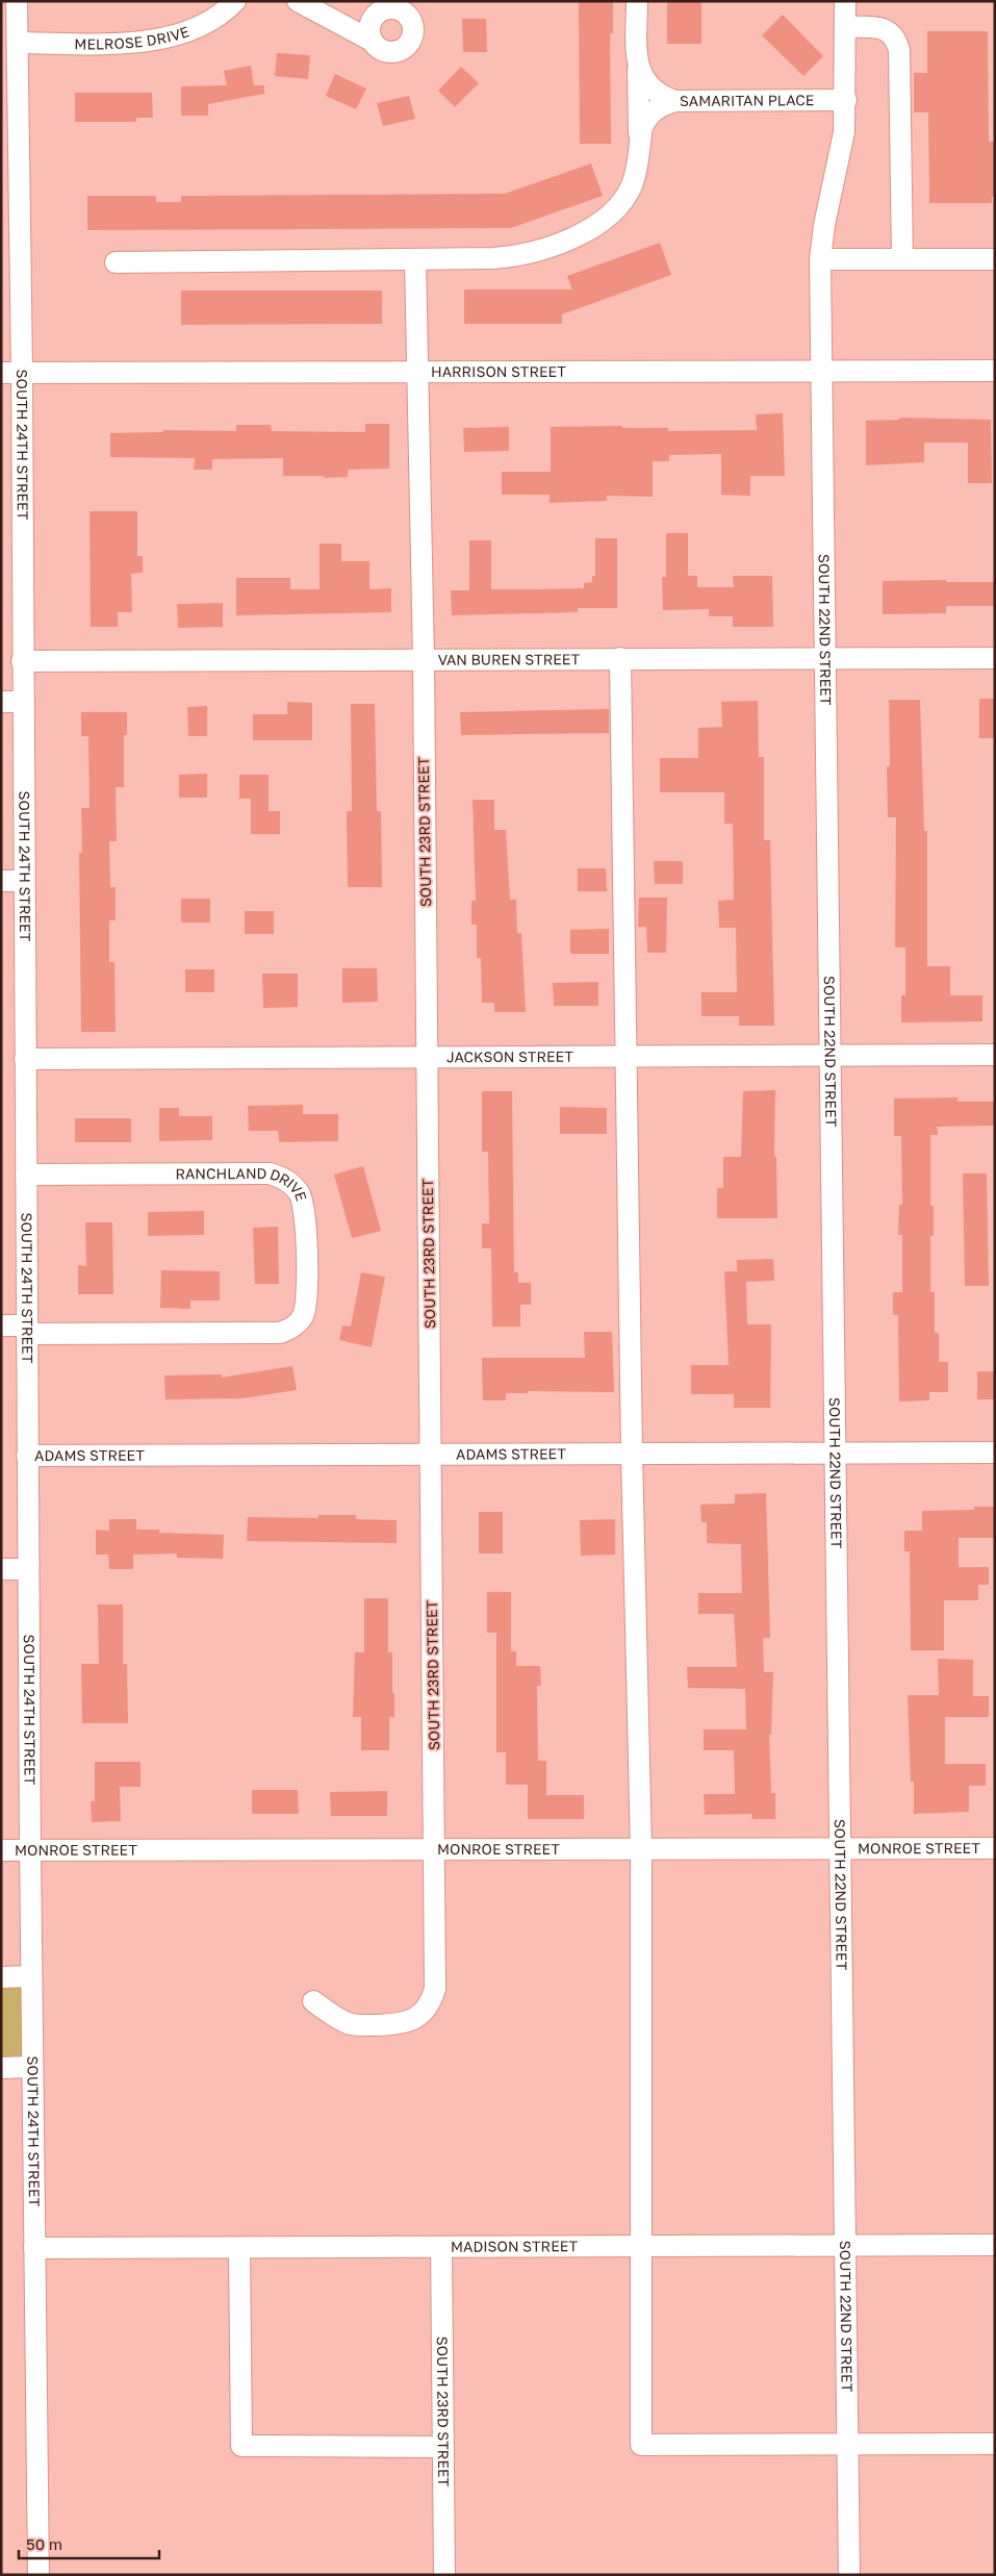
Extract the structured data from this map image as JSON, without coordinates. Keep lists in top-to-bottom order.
{
  "streets": {
    "street": [
      "MELROSE DRIVE",
      "SAMARITAN PLACE",
      "HARRISON STREET",
      "SOUTH 24TH STREET",
      "SOUTH 22ND STREET",
      "VAN BUREN STREET",
      "SOUTH 23RD STREET",
      "JACKSON STREET",
      "RANCHLAND DRIVE",
      "ADAMS STREET",
      "MONROE STREET",
      "MADISON STREET"
    ]
  },
  "crossings": [
    ["MELROSE DRIVE", "SOUTH 24TH STREET"],
    ["HARRISON STREET", "SOUTH 24TH STREET"],
    ["HARRISON STREET", "SOUTH 22ND STREET"],
    ["HARRISON STREET", "SOUTH 23RD STREET"],
    ["SOUTH 24TH STREET", "VAN BUREN STREET"],
    ["SOUTH 24TH STREET", "JACKSON STREET"],
    ["SOUTH 24TH STREET", "RANCHLAND DRIVE"],
    ["SOUTH 24TH STREET", "ADAMS STREET"],
    ["SOUTH 24TH STREET", "MONROE STREET"],
    ["SOUTH 24TH STREET", "MADISON STREET"],
    ["SOUTH 22ND STREET", "VAN BUREN STREET"],
    ["SOUTH 22ND STREET", "JACKSON STREET"],
    ["SOUTH 22ND STREET", "ADAMS STREET"],
    ["SOUTH 22ND STREET", "MONROE STREET"],
    ["SOUTH 22ND STREET", "MADISON STREET"],
    ["VAN BUREN STREET", "SOUTH 23RD STREET"],
    ["SOUTH 23RD STREET", "JACKSON STREET"],
    ["SOUTH 23RD STREET", "ADAMS STREET"],
    ["SOUTH 23RD STREET", "MONROE STREET"],
    ["SOUTH 23RD STREET", "MADISON STREET"]
  ],
  "scale_bar": "50 m"
}
